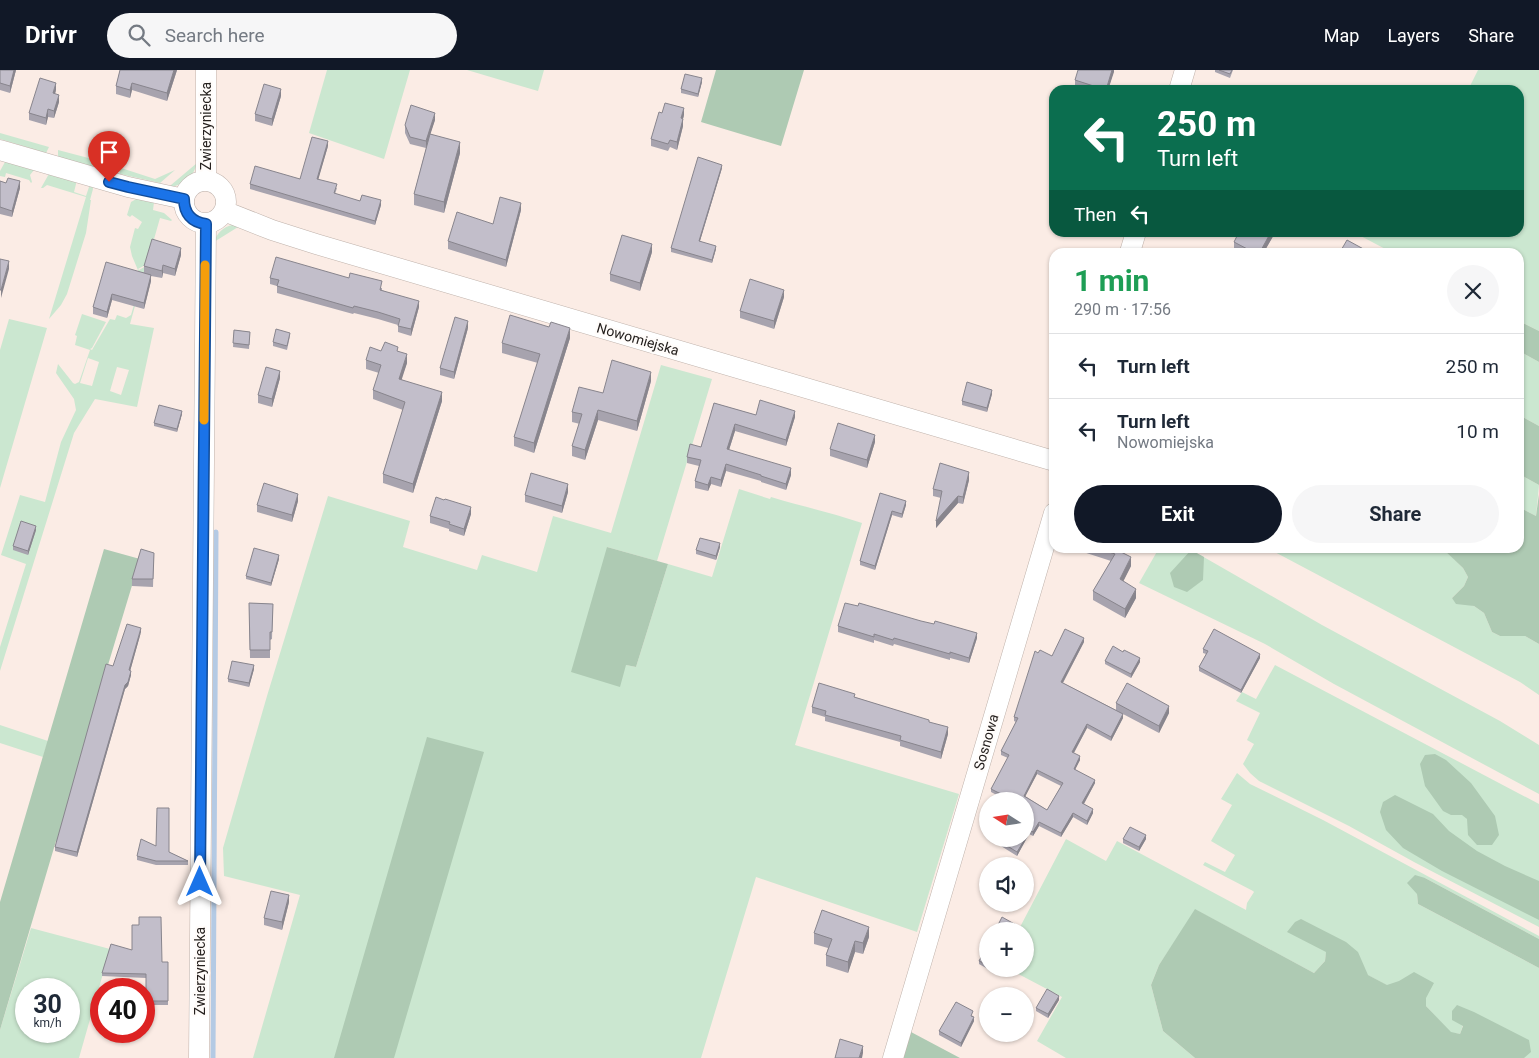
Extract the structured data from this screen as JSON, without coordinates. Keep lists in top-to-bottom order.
{
  "streets": {
    "street": ["Zwierzyniecka", "Nowomiejska", "Sosnowa"]
  },
  "crossings": [
    ["Zwierzyniecka", "Nowomiejska"]
  ],
  "north": "left",
  "page": {
    "header": "Drivr",
    "search": "Search here",
    "nav": ["Map", "Layers", "Share"],
    "turn": ["250 m", "Turn left"],
    "then": "Then",
    "heading": ["1 min", "290 m · 17:56"],
    "list": [
      {
        "name": "Turn left",
        "value": "250 m"
      },
      {
        "name": "Turn left",
        "note": "Nowomiejska",
        "value": "10 m"
      }
    ],
    "buttons": ["Exit", "Share"],
    "map_buttons": ["+", "−"],
    "speed": "30 km/h",
    "limit": "40"
  }
}
